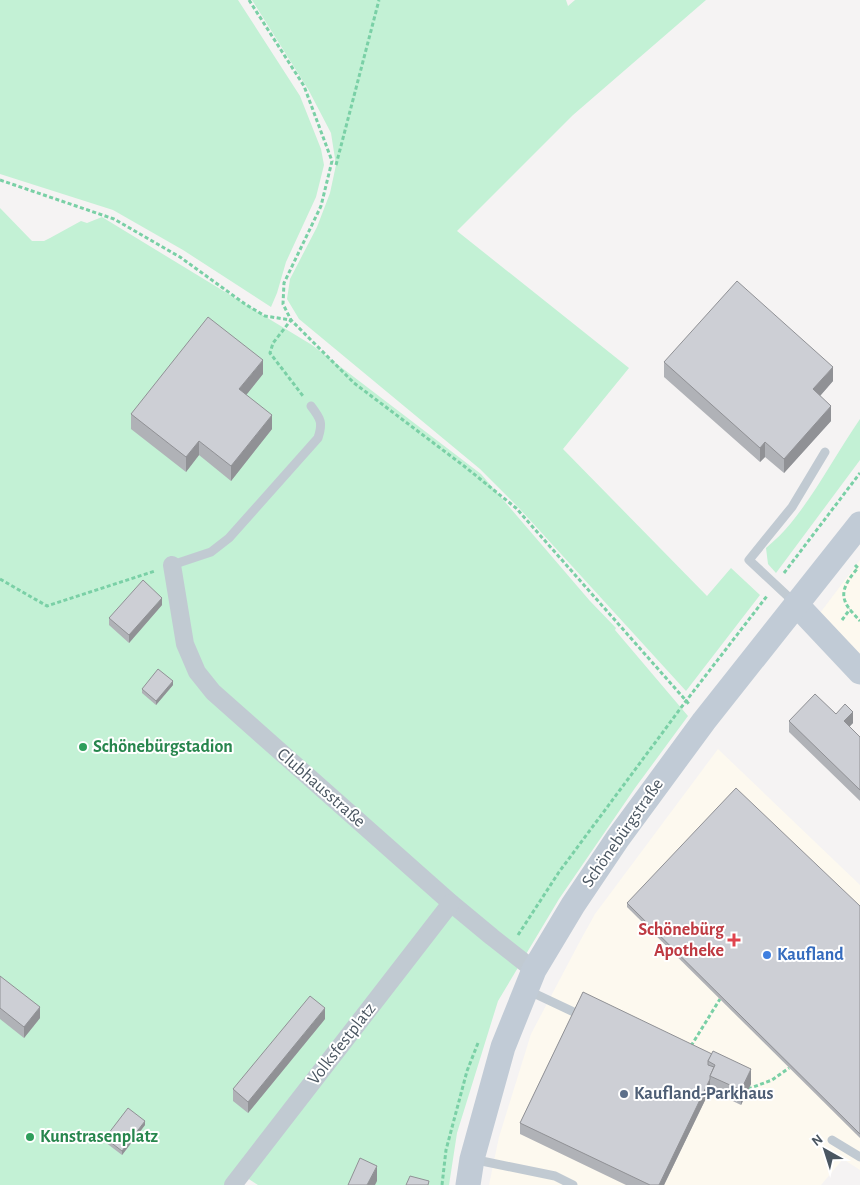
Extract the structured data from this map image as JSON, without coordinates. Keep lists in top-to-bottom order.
{
  "streets": {
    "main road": ["Schönebürgstraße"],
    "street": ["Clubhausstraße", "Volksfestplatz"]
  },
  "crossings": [
    ["Clubhausstraße", "Schönebürgstraße"],
    ["Clubhausstraße", "Volksfestplatz"]
  ],
  "places": {
    "other": [
      "Schönebürgstadion",
      "Kaufland",
      "Kaufland-Parkhaus",
      "Kunstrasenplatz"
    ],
    "health": ["Schönebürg Apotheke"]
  },
  "north": "top left"
}
